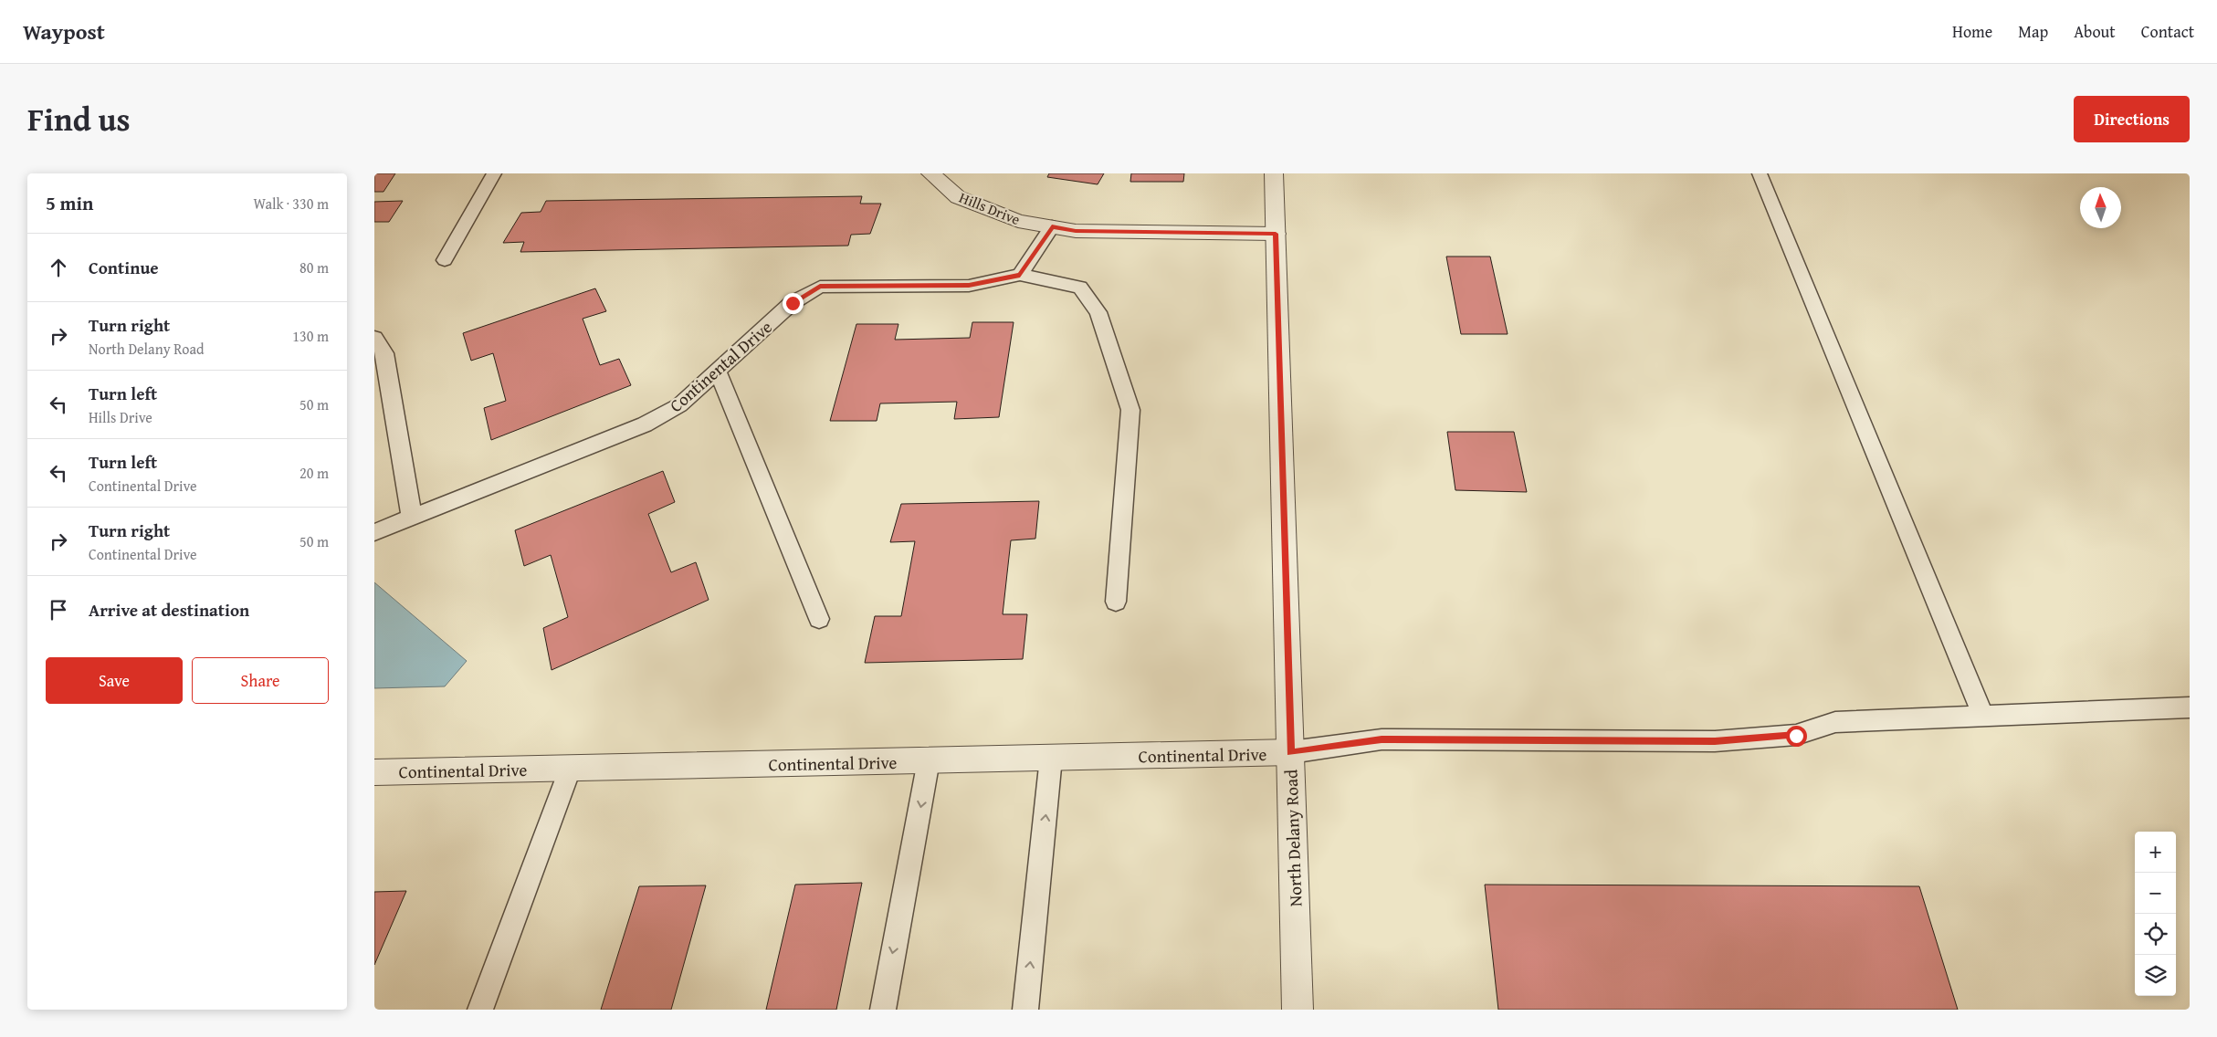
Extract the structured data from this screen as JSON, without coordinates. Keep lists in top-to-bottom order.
{
  "streets": {
    "street": ["Hills Drive", "Continental Drive", "North Delany Road"]
  },
  "crossings": [
    ["Hills Drive", "North Delany Road"],
    ["Continental Drive", "North Delany Road"]
  ],
  "north": "top",
  "page": {
    "header": "Waypost",
    "nav": [
      "Home",
      "Map",
      "About",
      "Contact"
    ],
    "title": "Find us",
    "buttons": [
      "Directions",
      ["Save", "Share"]
    ],
    "heading": ["5 min", "Walk · 330 m"],
    "list": [
      ["Continue", "80 m"],
      ["Turn right", "North Delany Road", "130 m"],
      ["Turn left", "Hills Drive", "50 m"],
      ["Turn left", "Continental Drive", "20 m"],
      ["Turn right", "Continental Drive", "50 m"],
      "Arrive at destination"
    ],
    "map_buttons": ["+", "−"]
  }
}
